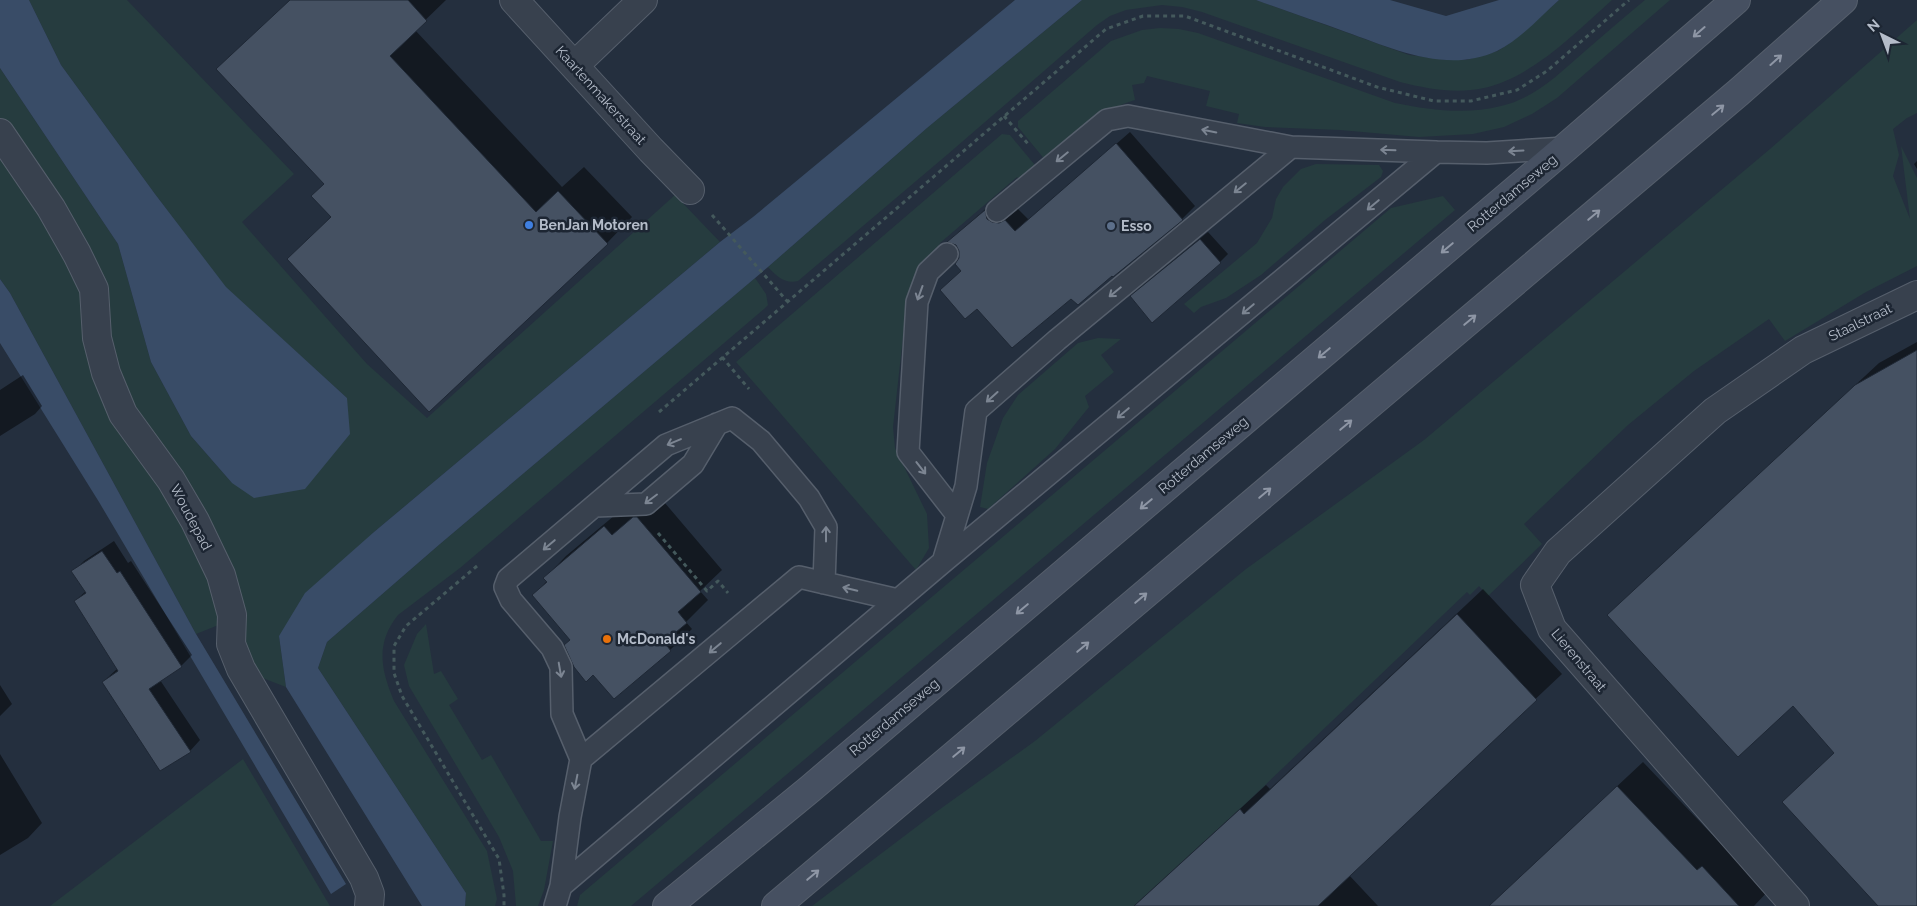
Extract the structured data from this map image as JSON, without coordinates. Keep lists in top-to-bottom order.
{
  "streets": {
    "main road": ["Rotterdamseweg"],
    "street": [
      "Kaartenmakerstraat",
      "Staalstraat",
      "Woudepad",
      "Lierenstraat"
    ]
  },
  "crossings": [
    ["Staalstraat", "Lierenstraat"]
  ],
  "places": ["BenJan Motoren", "Esso", "McDonald's"],
  "north": "top left"
}
